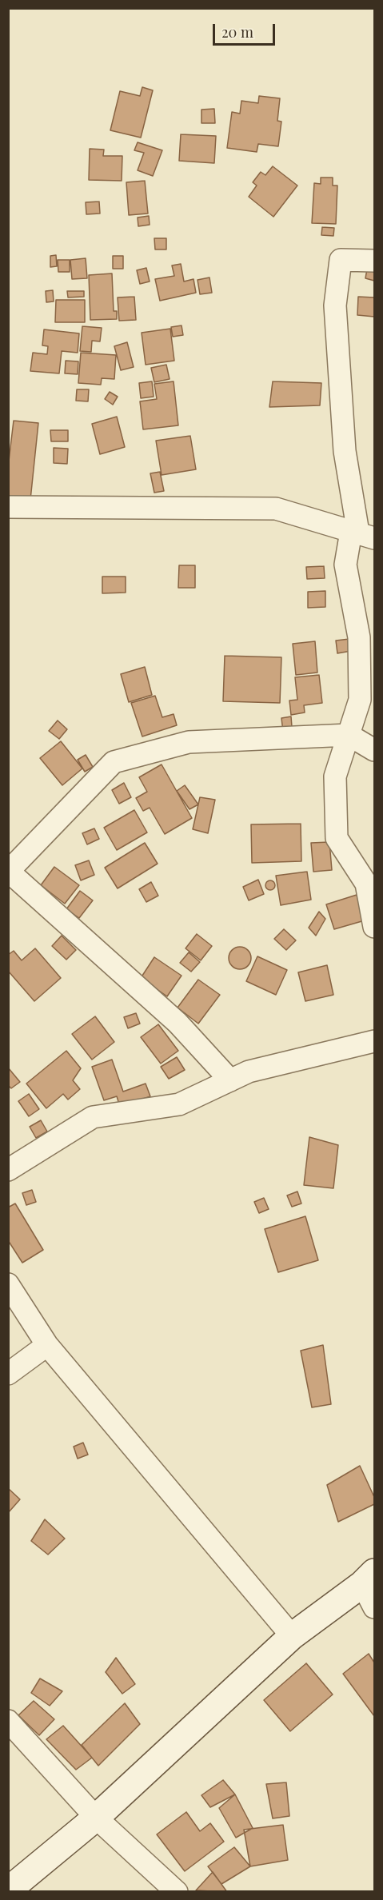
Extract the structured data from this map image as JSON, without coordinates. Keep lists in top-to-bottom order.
{
  "scale_bar": "20 m"
}
